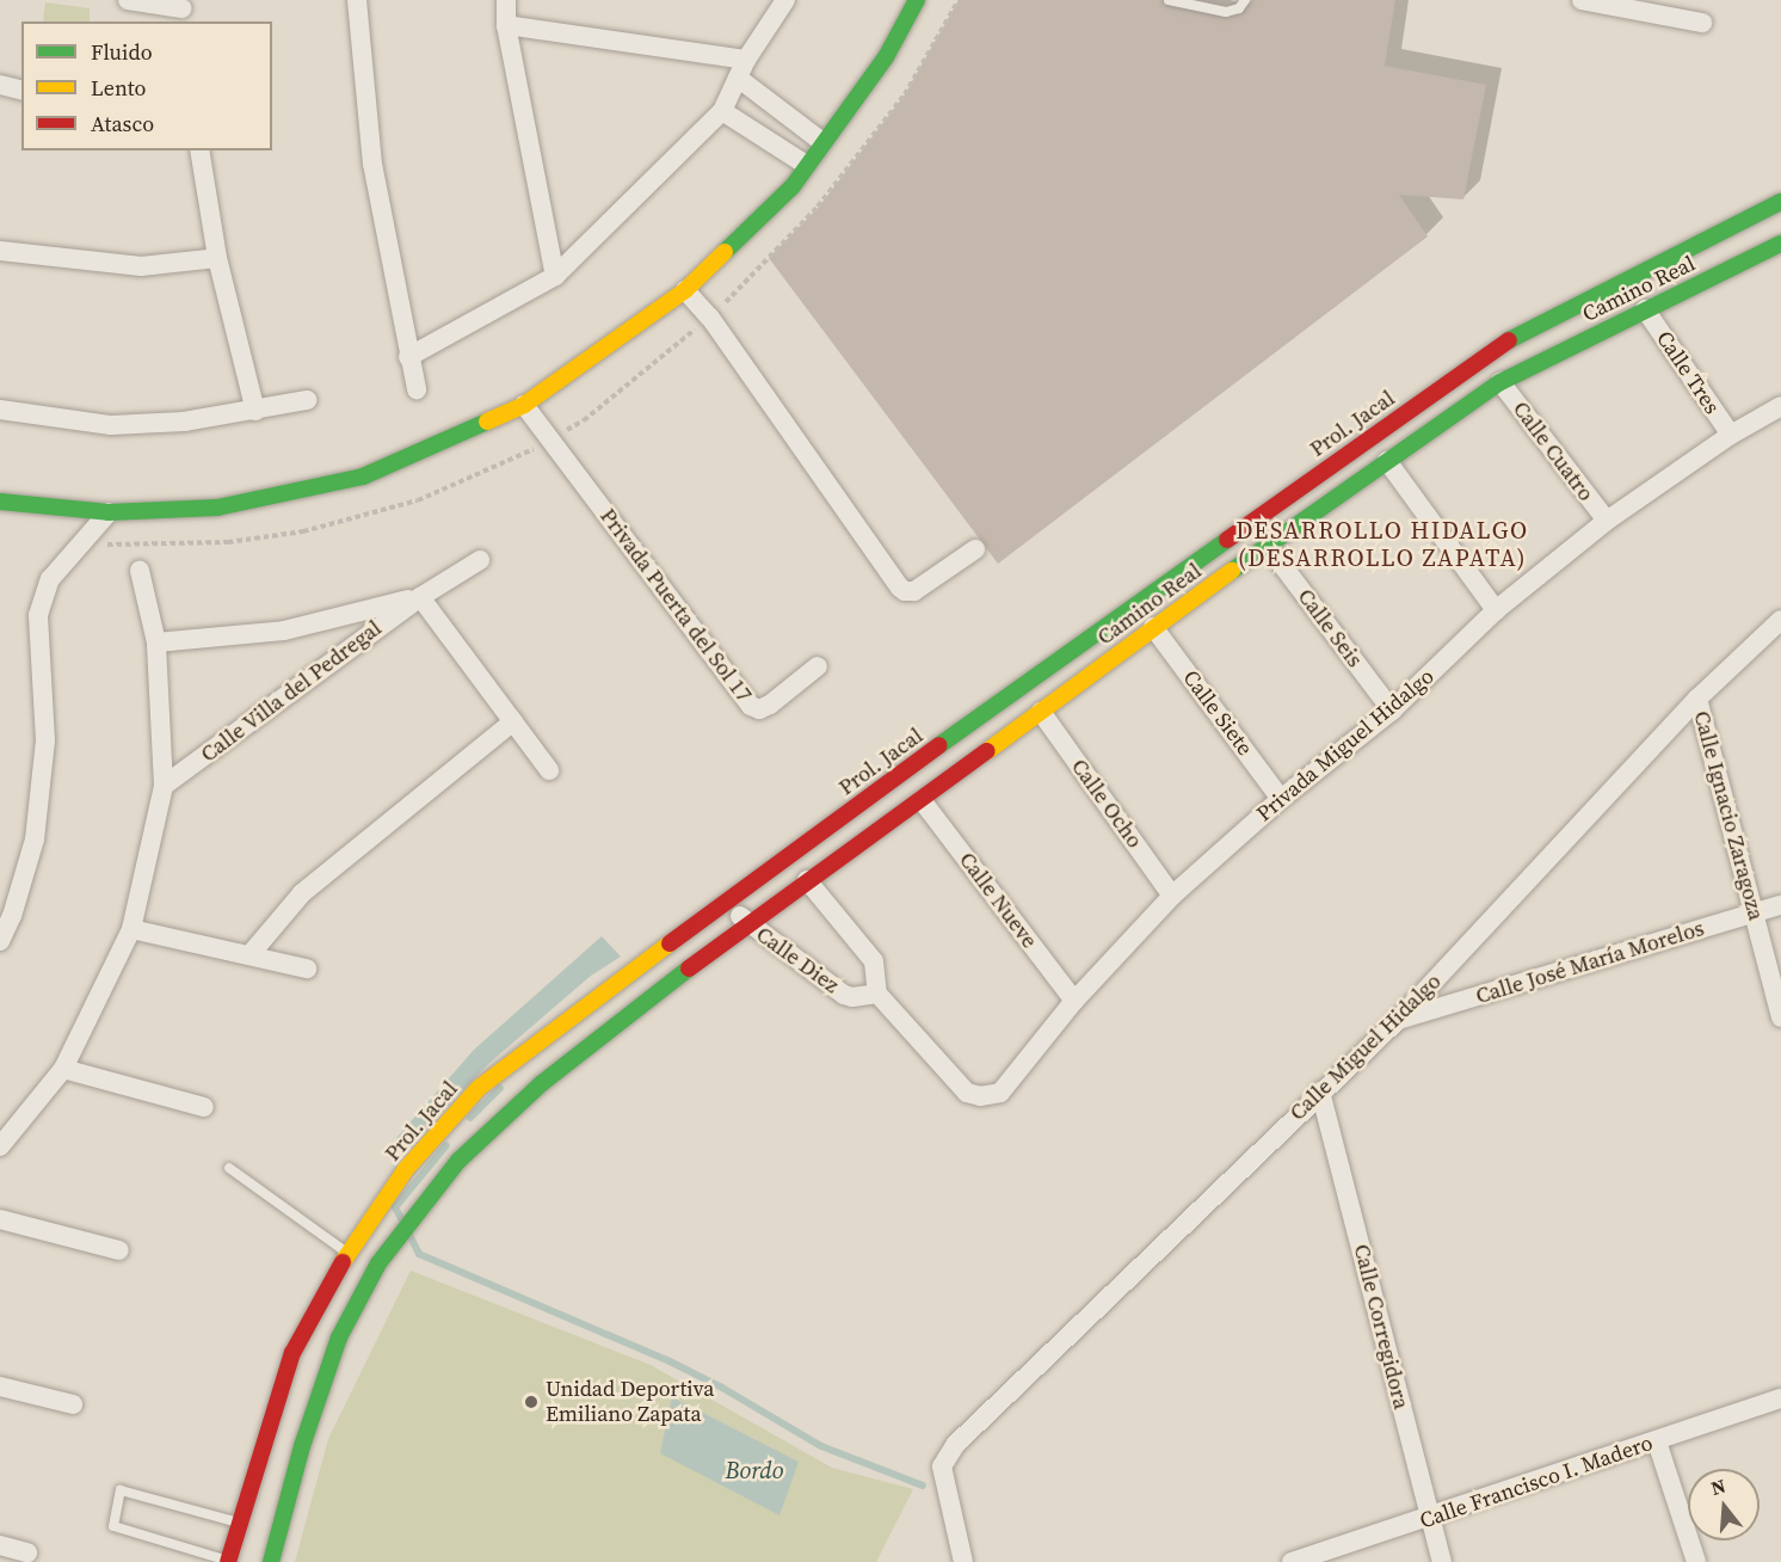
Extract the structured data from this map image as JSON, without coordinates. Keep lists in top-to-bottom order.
{
  "streets": {
    "street": [
      "Camino Real",
      "Calle Tres",
      "Prol. Jacal",
      "Calle Cuatro",
      "Privada Puerta del Sol 17",
      "Calle Seis",
      "Calle Villa del Pedregal",
      "Calle Siete",
      "Privada Miguel Hidalgo",
      "Calle Ocho",
      "Calle Ignacio Zaragoza",
      "Calle Nueve",
      "Calle Diez",
      "Calle José María Morelos",
      "Calle Miguel Hidalgo",
      "Calle Corregidora",
      "Calle Francisco I. Madero"
    ]
  },
  "crossings": [
    ["Camino Real", "Calle Tres"],
    ["Camino Real", "Calle Cuatro"],
    ["Camino Real", "Calle Seis"],
    ["Camino Real", "Calle Siete"],
    ["Camino Real", "Calle Ocho"],
    ["Camino Real", "Calle Nueve"],
    ["Camino Real", "Calle Diez"],
    ["Calle Tres", "Privada Miguel Hidalgo"],
    ["Prol. Jacal", "Calle Diez"],
    ["Calle Cuatro", "Privada Miguel Hidalgo"],
    ["Calle Seis", "Privada Miguel Hidalgo"],
    ["Calle Siete", "Privada Miguel Hidalgo"],
    ["Privada Miguel Hidalgo", "Calle Ocho"],
    ["Privada Miguel Hidalgo", "Calle Nueve"],
    ["Privada Miguel Hidalgo", "Calle Diez"],
    ["Calle Ignacio Zaragoza", "Calle José María Morelos"],
    ["Calle Ignacio Zaragoza", "Calle Miguel Hidalgo"],
    ["Calle José María Morelos", "Calle Miguel Hidalgo"],
    ["Calle Miguel Hidalgo", "Calle Corregidora"],
    ["Calle Corregidora", "Calle Francisco I. Madero"]
  ],
  "districts": ["DESARROLLO HIDALGO (DESARROLLO ZAPATA)"],
  "water": ["Bordo"],
  "places": ["Unidad Deportiva Emiliano Zapata"],
  "legend": ["Fluido", "Lento", "Atasco"],
  "north": "top"
}
